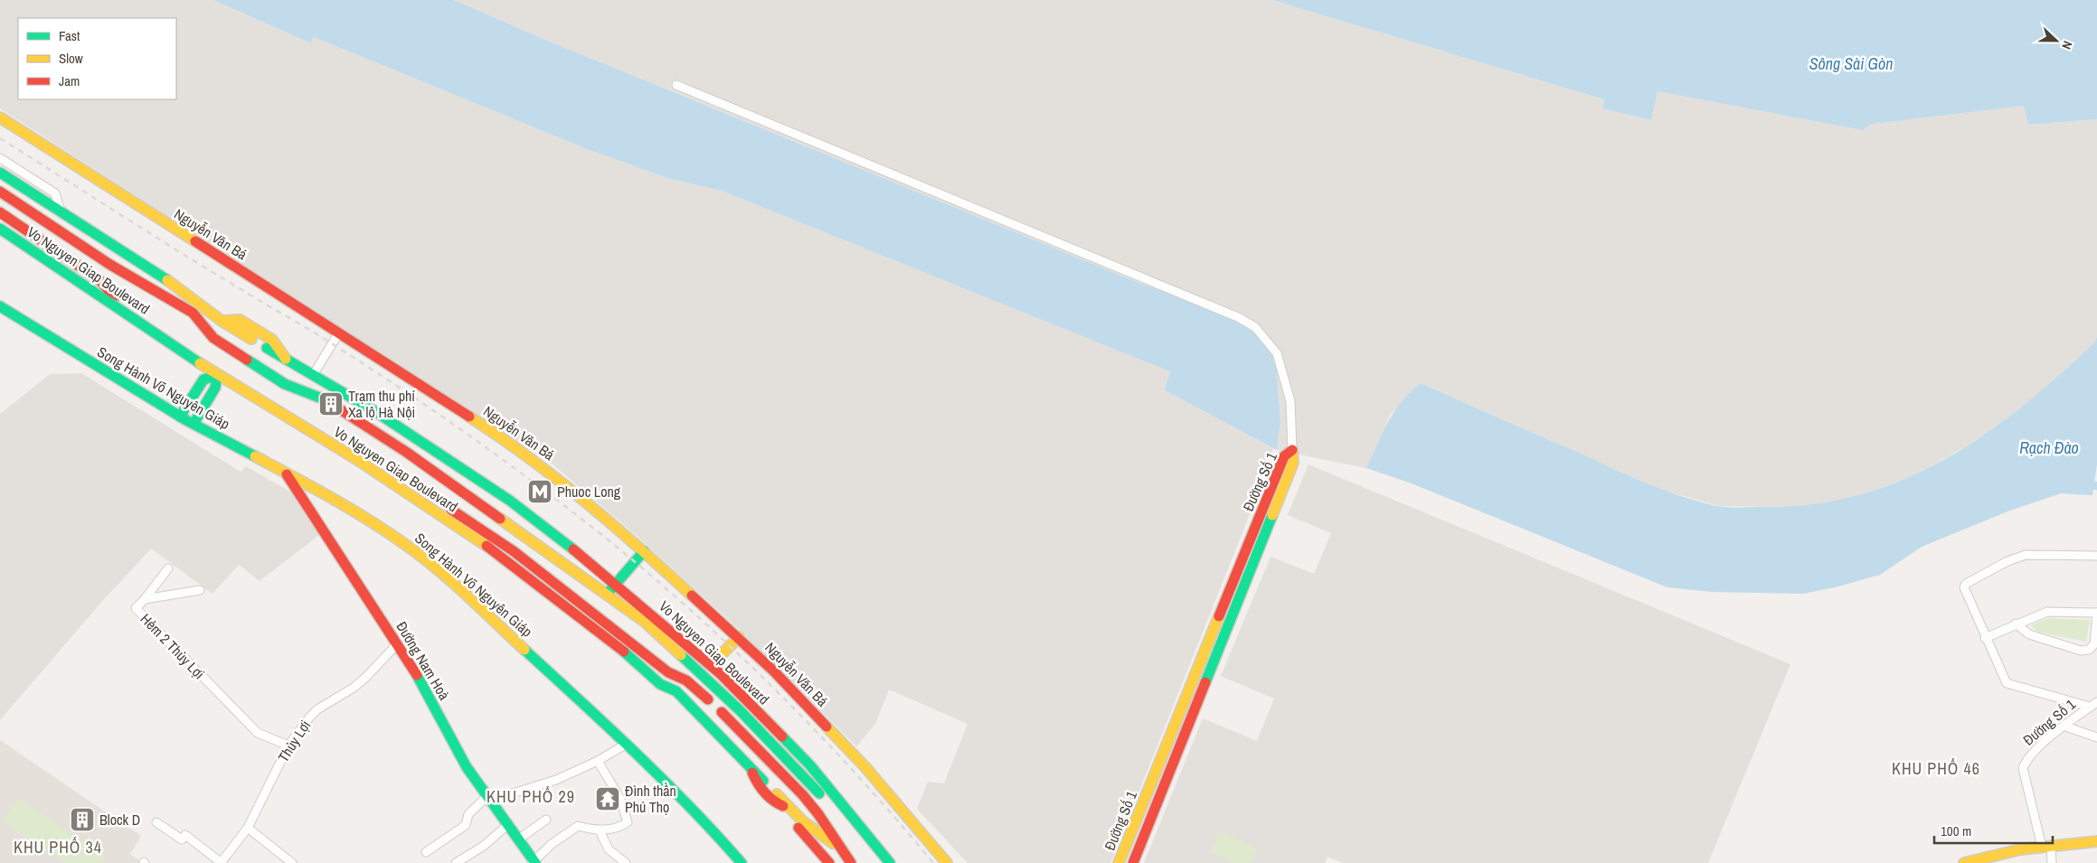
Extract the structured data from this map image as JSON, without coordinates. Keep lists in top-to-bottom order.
{
  "streets": {
    "main road": [
      "Nguyễn Văn Bá",
      "Vo Nguyen Giap Boulevard",
      "Song Hành Võ Nguyên Giáp",
      "Đường Số 1",
      "Đường Nam Hoà"
    ],
    "street": ["Hẻm 2 Thủy Lợi", "Thủy Lợi"]
  },
  "crossings": [
    ["Song Hành Võ Nguyên Giáp", "Đường Nam Hoà"],
    ["Hẻm 2 Thủy Lợi", "Thủy Lợi"],
    ["Đường Nam Hoà", "Thủy Lợi"]
  ],
  "districts": ["KHU PHỐ 46", "KHU PHỐ 29", "KHU PHỐ 34"],
  "water": ["Sông Sài Gòn", "Rạch Đào"],
  "places": {
    "building": ["Trạm thu phí Xa lộ Hà Nội", "Block D"],
    "metro station": ["Phuoc Long"],
    "temple": ["Đình thần Phú Thọ"]
  },
  "legend": ["Fast", "Slow", "Jam"],
  "scale_bar": "100 m",
  "north": "right"
}
